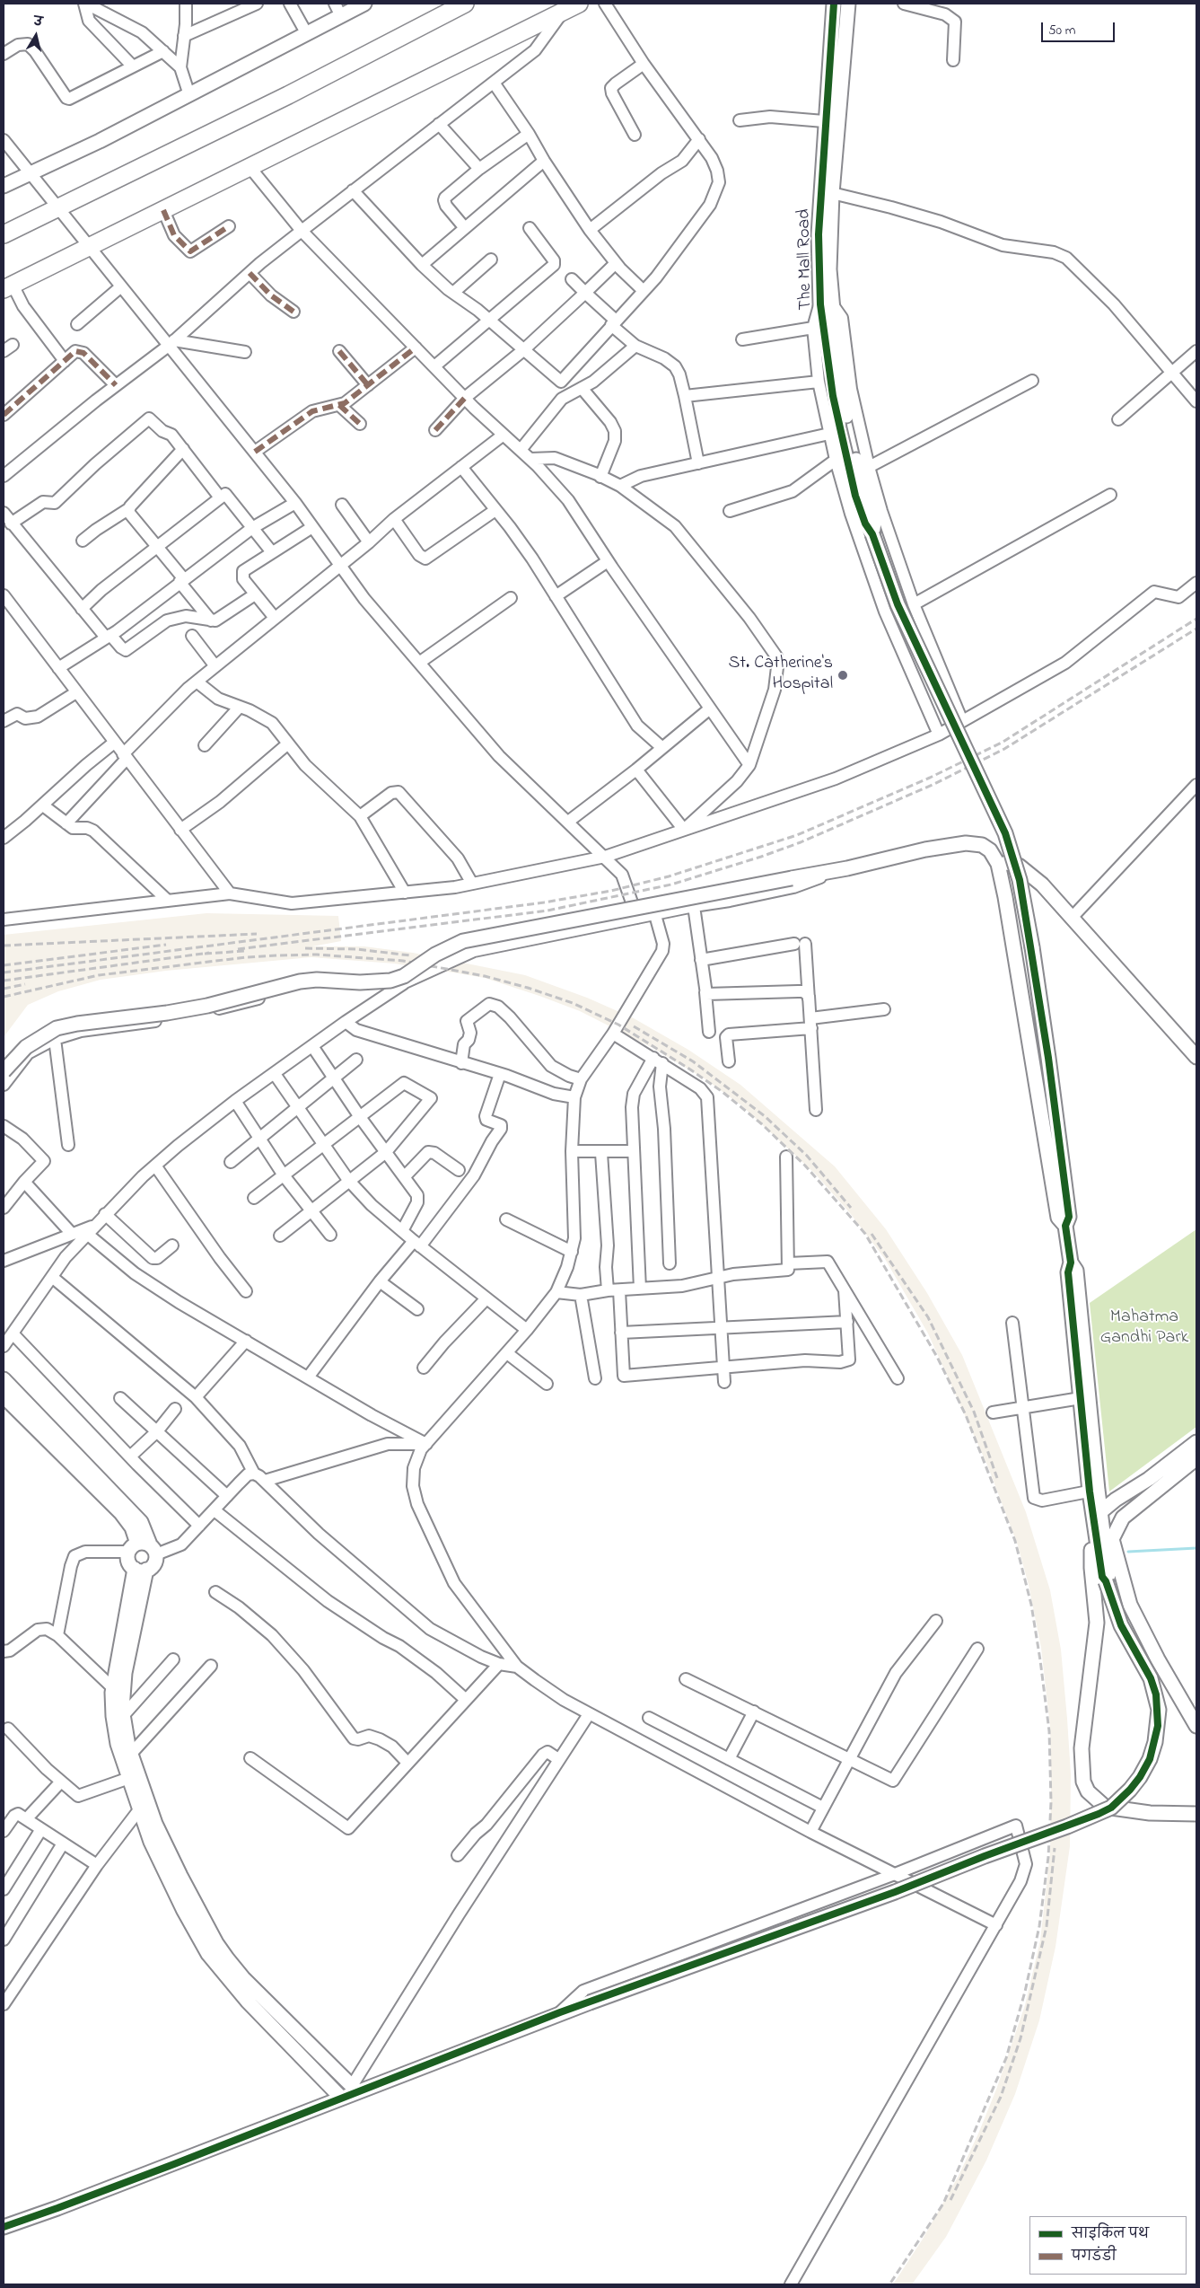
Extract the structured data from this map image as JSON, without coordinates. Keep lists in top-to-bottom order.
{
  "streets": {
    "street": ["The Mall Road"]
  },
  "parks": ["Mahatma Gandhi Park"],
  "places": ["St. Catherine's Hospital"],
  "legend": ["साइकिल पथ", "पगडंडी"],
  "scale_bar": "50 m",
  "north": "top"
}
